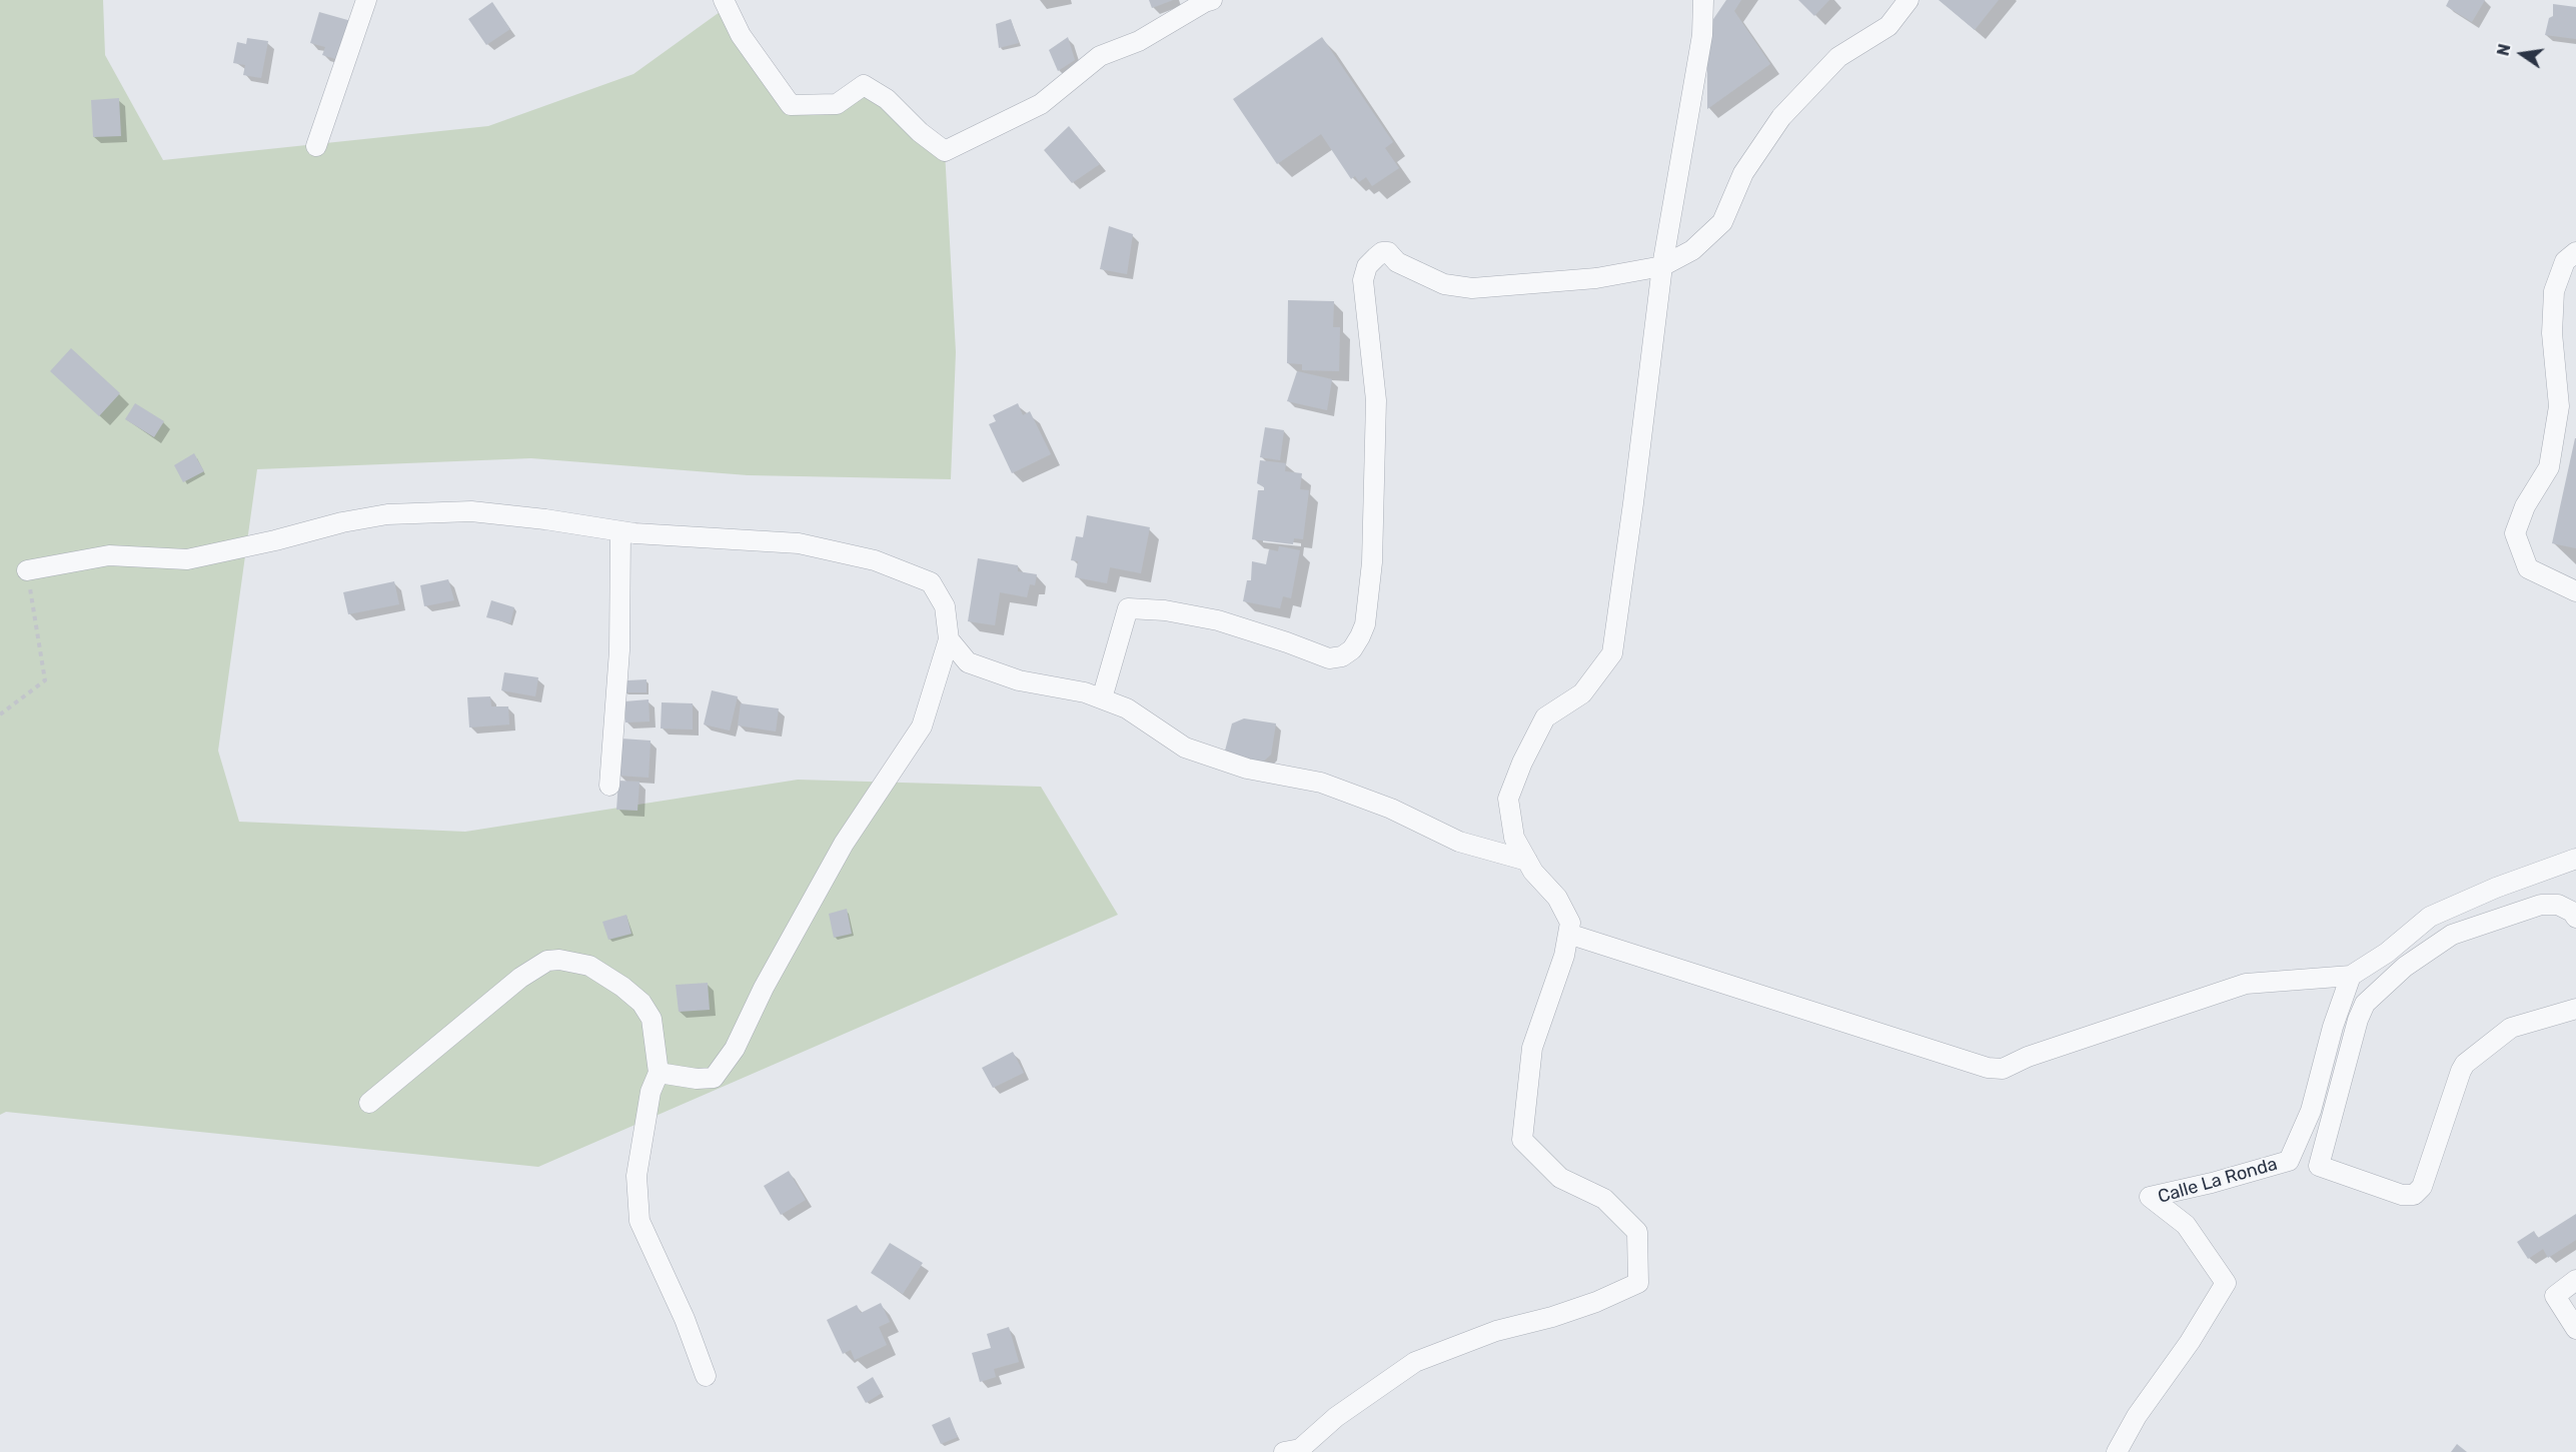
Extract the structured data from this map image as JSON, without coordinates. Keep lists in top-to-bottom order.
{
  "streets": {
    "street": ["Calle La Ronda"]
  },
  "north": "left"
}
